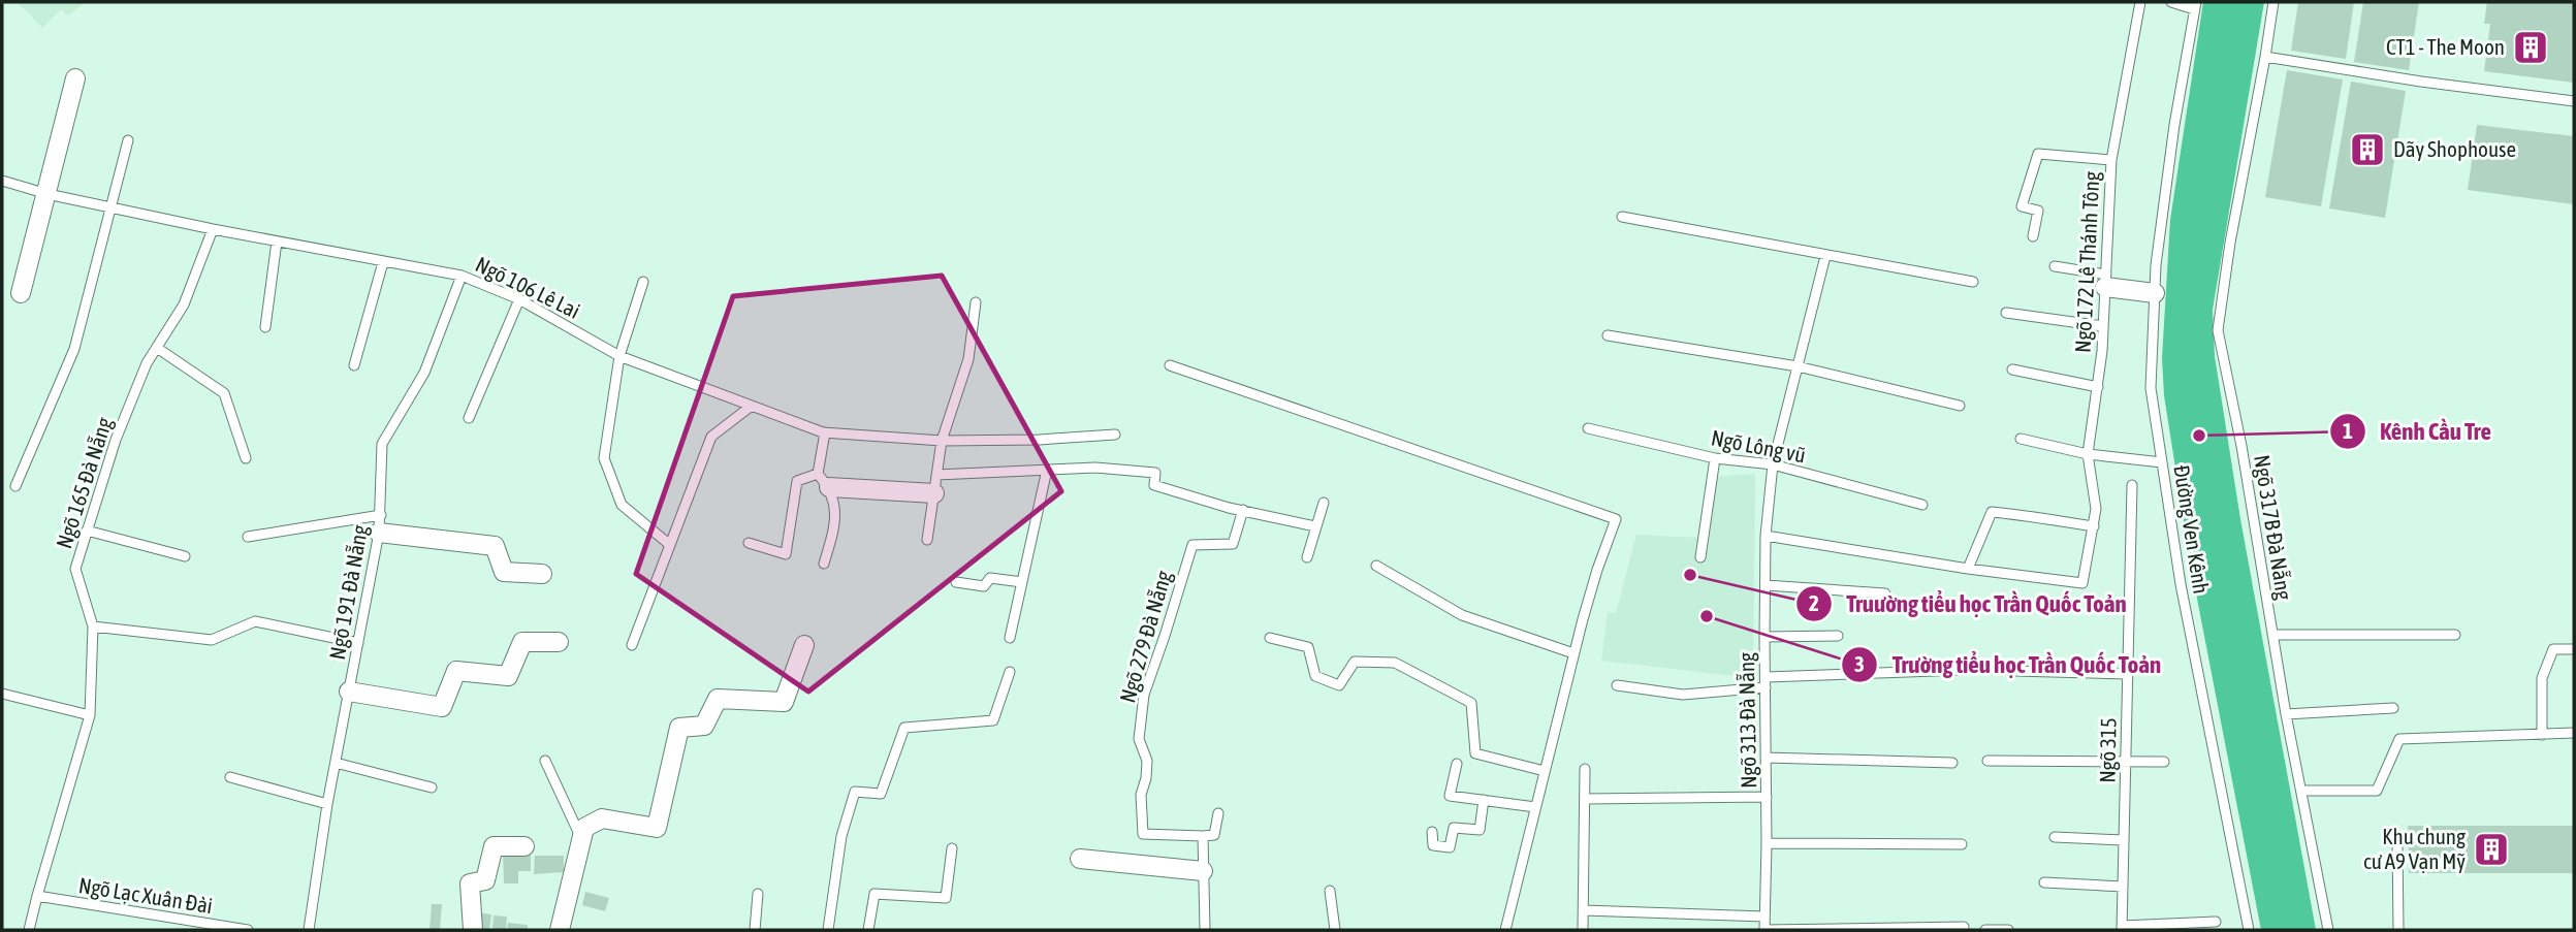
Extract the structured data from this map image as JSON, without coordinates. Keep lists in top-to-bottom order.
{
  "streets": {
    "lane": [
      "Ngõ 172 Lê Thánh Tông",
      "Ngõ 106 Lê Lai",
      "Ngõ Lông vũ",
      "Ngõ 165 Đà Nẵng",
      "Ngõ 317B Đà Nẵng",
      "Đường Ven Kênh",
      "Ngõ 191 Đà Nẵng",
      "Ngõ 279 Đà Nẵng",
      "Ngõ 313 Đà Nẵng",
      "Ngõ 315",
      "Ngõ Lạc Xuân Đài"
    ]
  },
  "crossings": [
    ["Ngõ 106 Lê Lai", "Ngõ 165 Đà Nẵng"],
    ["Ngõ 106 Lê Lai", "Ngõ 191 Đà Nẵng"],
    ["Ngõ Lông vũ", "Ngõ 313 Đà Nẵng"],
    ["Ngõ 165 Đà Nẵng", "Ngõ Lạc Xuân Đài"]
  ],
  "places": {
    "building": ["CT1 - The Moon", "Dãy Shophouse", "Khu chung cư A9 Vạn Mỹ"],
    "other": ["Kênh Cầu Tre", "Truường tiểu học Trần Quốc Toản", "Trường tiểu học Trần Quốc Toản"]
  }
}
